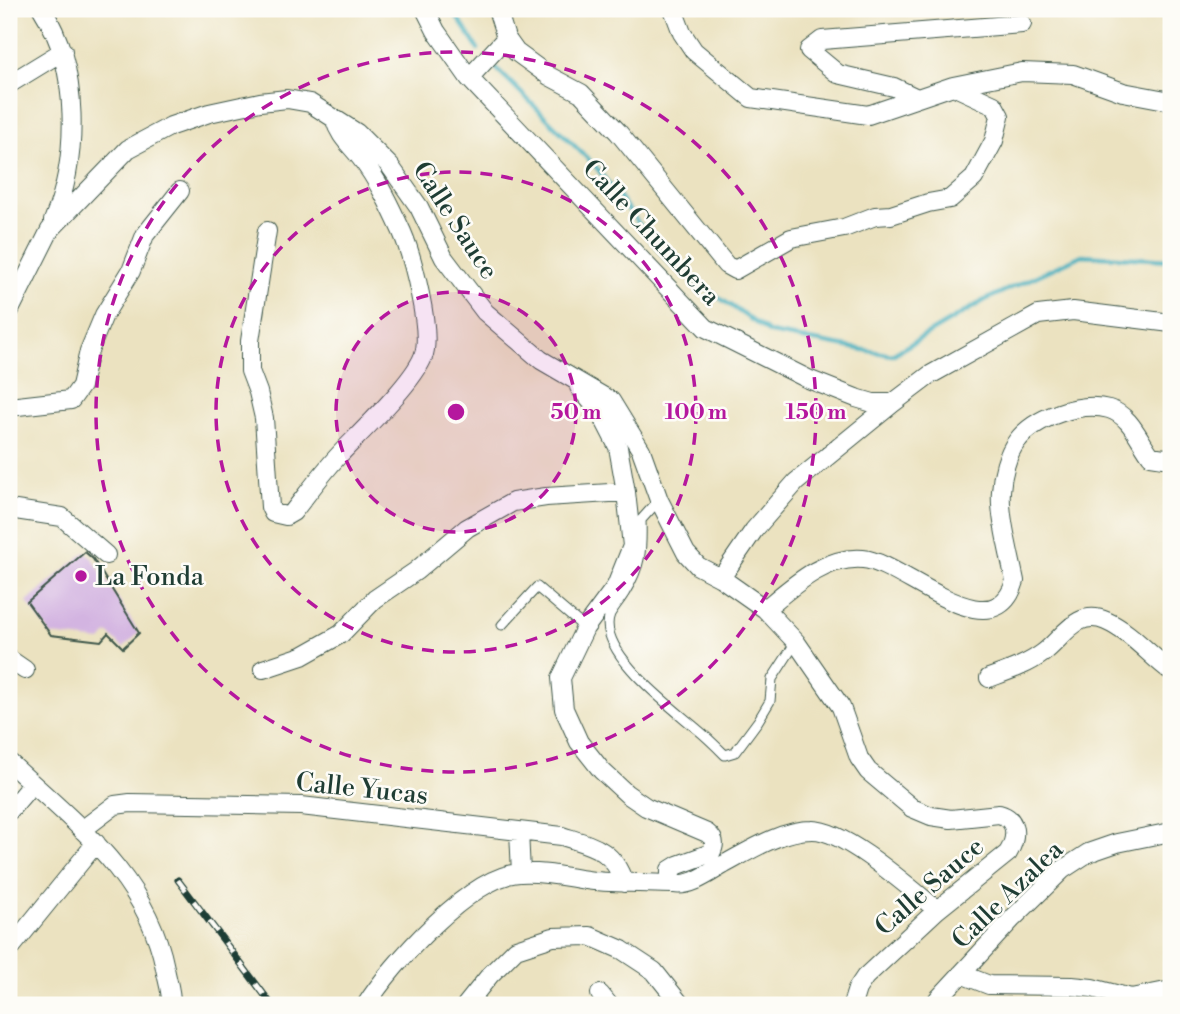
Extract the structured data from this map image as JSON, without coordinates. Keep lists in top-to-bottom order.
{
  "streets": {
    "street": [
      "Calle Sauce",
      "Calle Chumbera",
      "Calle Yucas",
      "Calle Azalea"
    ]
  },
  "places": ["La Fonda"],
  "rings": ["50 m", "100 m", "150 m"]
}
